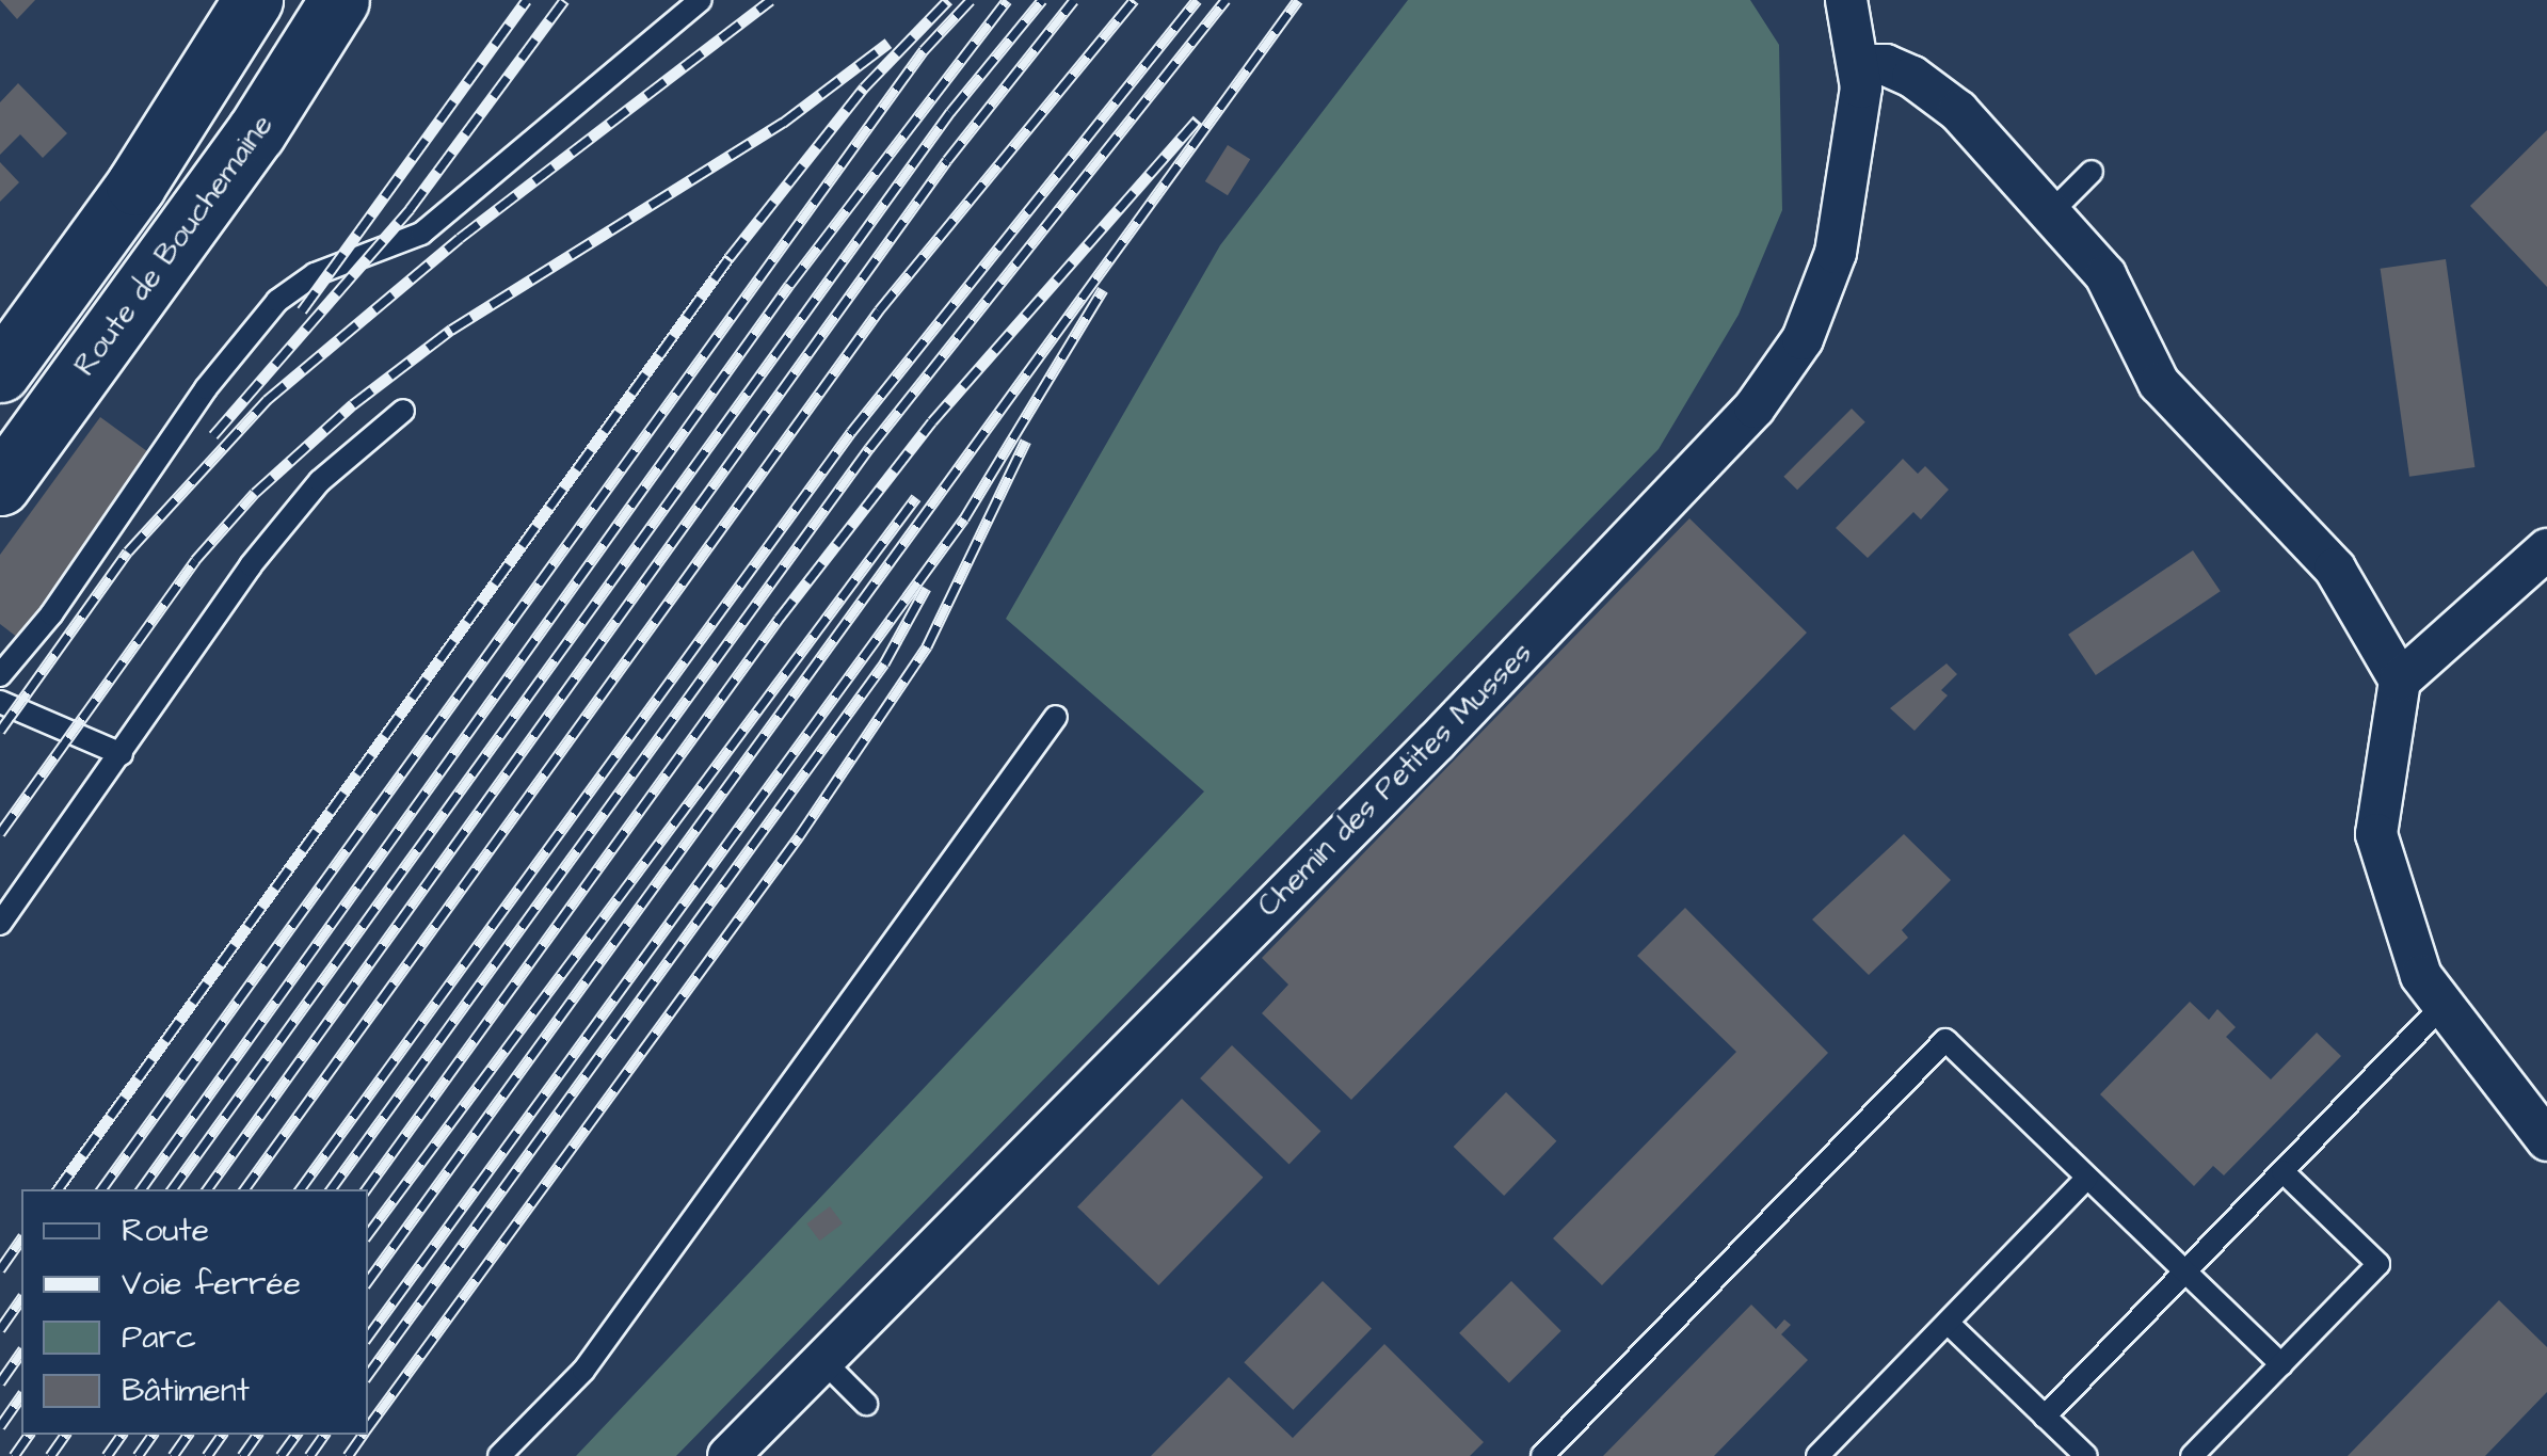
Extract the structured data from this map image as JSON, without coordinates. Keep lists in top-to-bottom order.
{
  "streets": {
    "street": ["Route de Bouchemaine", "Chemin des Petites Musses"]
  },
  "legend": [
    "Route",
    "Voie ferrée",
    "Parc",
    "Bâtiment"
  ]
}
